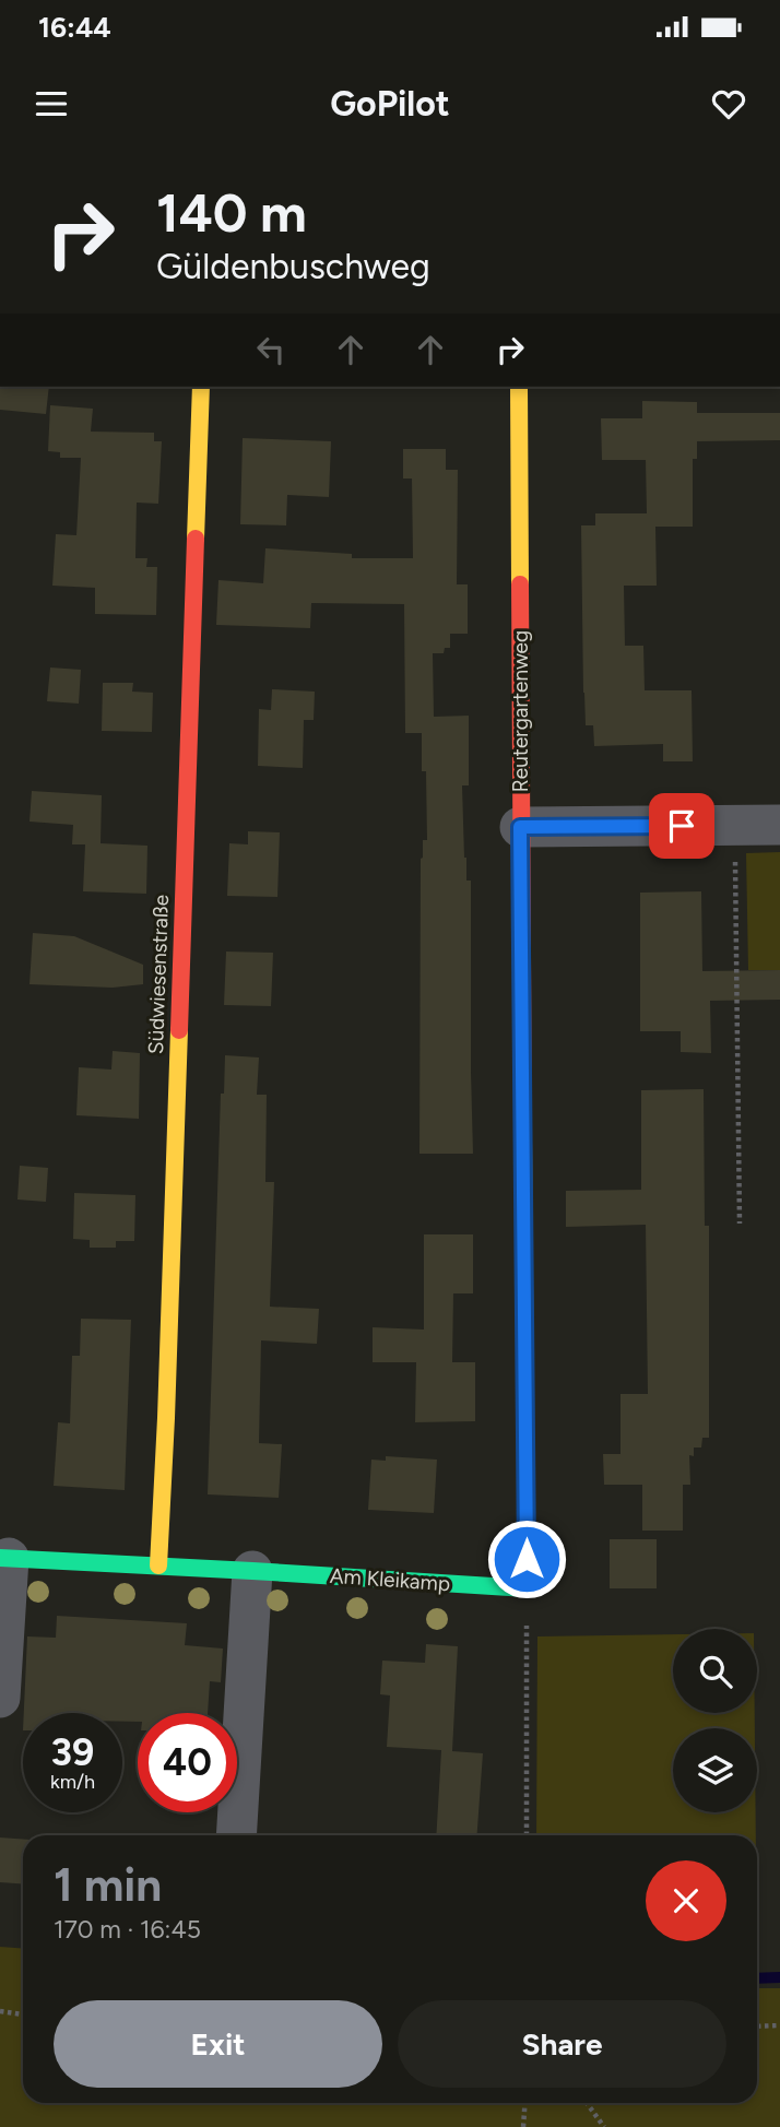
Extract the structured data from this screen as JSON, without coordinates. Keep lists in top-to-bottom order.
{
  "streets": {
    "street": ["Reutergartenweg", "Südwiesenstraße", "Am Kleikamp"]
  },
  "crossings": [
    ["Reutergartenweg", "Am Kleikamp"],
    ["Südwiesenstraße", "Am Kleikamp"]
  ],
  "page": {
    "status": "16:44",
    "header": "GoPilot",
    "turn": ["140 m", "Güldenbuschweg"],
    "speed": "39 km/h",
    "limit": "40",
    "heading": ["1 min", "170 m · 16:45"],
    "buttons": ["Exit", "Share"]
  }
}
